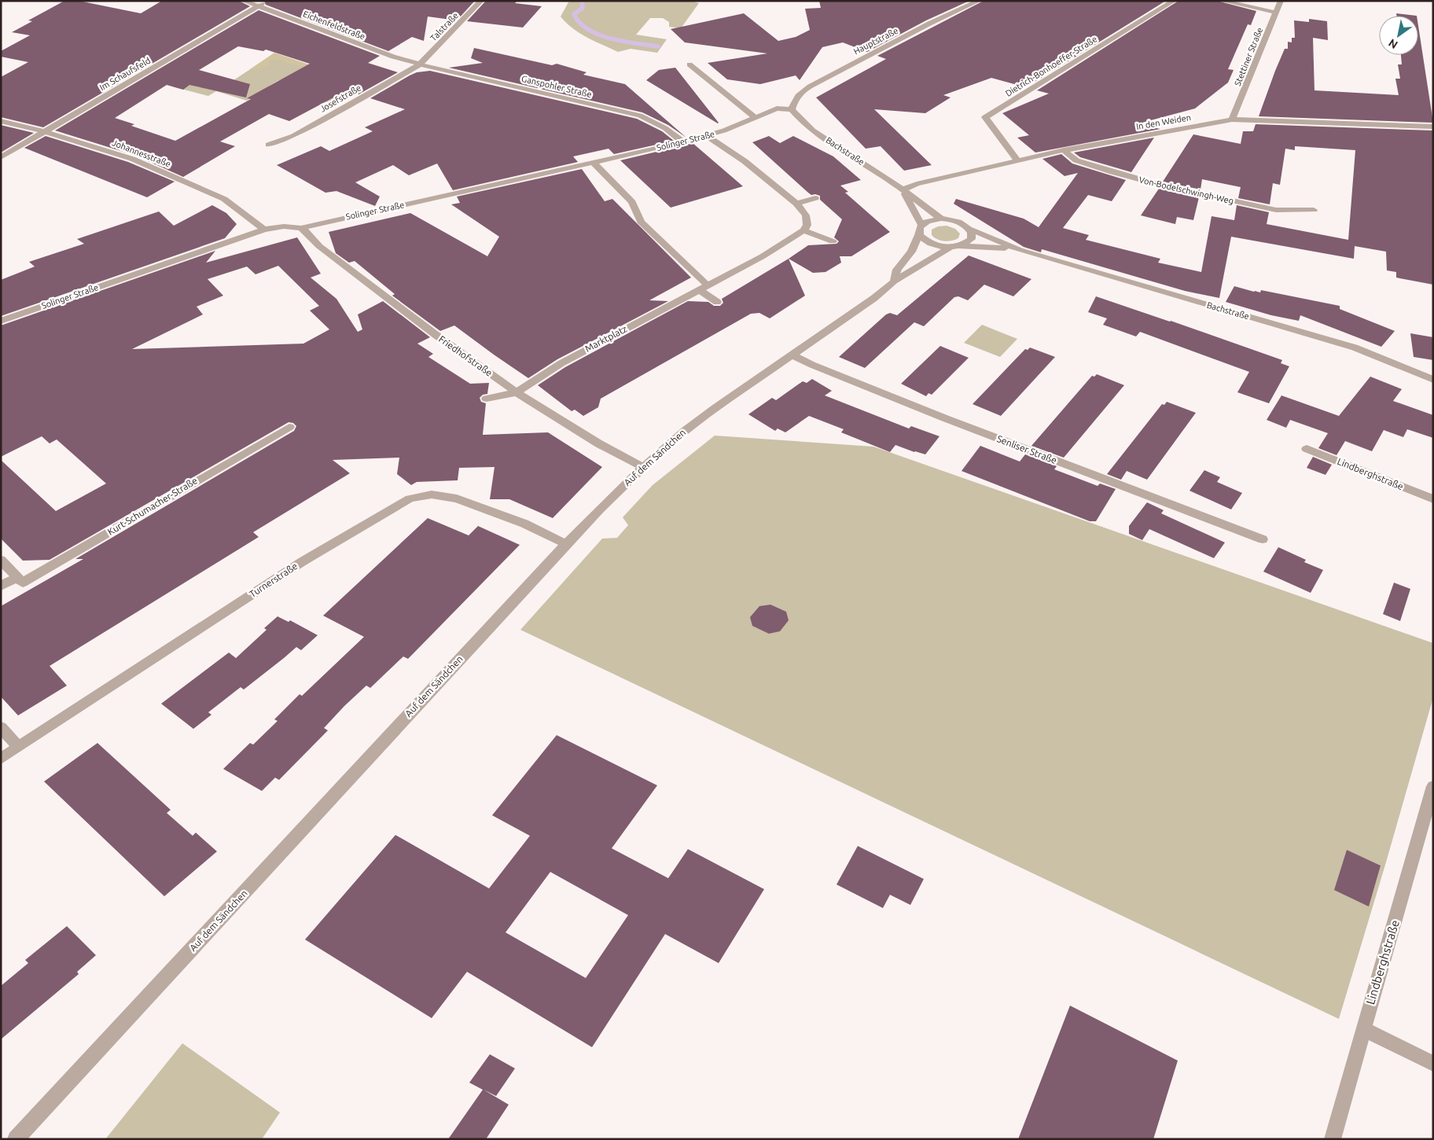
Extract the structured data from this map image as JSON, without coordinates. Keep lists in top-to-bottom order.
{
  "streets": {
    "street": [
      "Eichenfeldstraße",
      "Talstraße",
      "Hauptstraße",
      "Stettiner Straße",
      "Dietrich-Bonhoeffer-Straße",
      "Im Schaufsfeld",
      "Ganspohler Straße",
      "Josefstraße",
      "In den Weiden",
      "Solinger Straße",
      "Bachstraße",
      "Johannesstraße",
      "Von-Bodelschwingh-Weg",
      "Marktplatz",
      "Friedhofstraße",
      "Senliser Straße",
      "Auf dem Sändchen",
      "Lindberghstraße",
      "Kurt-Schumacher-Straße",
      "Turnerstraße"
    ]
  },
  "crossings": [
    ["Eichenfeldstraße", "Talstraße"],
    ["Eichenfeldstraße", "Im Schaufsfeld"],
    ["Eichenfeldstraße", "Ganspohler Straße"],
    ["Eichenfeldstraße", "Josefstraße"],
    ["Talstraße", "Ganspohler Straße"],
    ["Talstraße", "Josefstraße"],
    ["Hauptstraße", "Solinger Straße"],
    ["Hauptstraße", "Bachstraße"],
    ["Stettiner Straße", "In den Weiden"],
    ["Dietrich-Bonhoeffer-Straße", "In den Weiden"],
    ["Im Schaufsfeld", "Johannesstraße"],
    ["Ganspohler Straße", "Josefstraße"],
    ["Ganspohler Straße", "Solinger Straße"],
    ["In den Weiden", "Bachstraße"],
    ["In den Weiden", "Von-Bodelschwingh-Weg"],
    ["Solinger Straße", "Bachstraße"],
    ["Solinger Straße", "Johannesstraße"],
    ["Solinger Straße", "Friedhofstraße"],
    ["Bachstraße", "Auf dem Sändchen"],
    ["Marktplatz", "Friedhofstraße"],
    ["Friedhofstraße", "Auf dem Sändchen"],
    ["Senliser Straße", "Auf dem Sändchen"],
    ["Auf dem Sändchen", "Turnerstraße"]
  ],
  "north": "bottom left"
}
